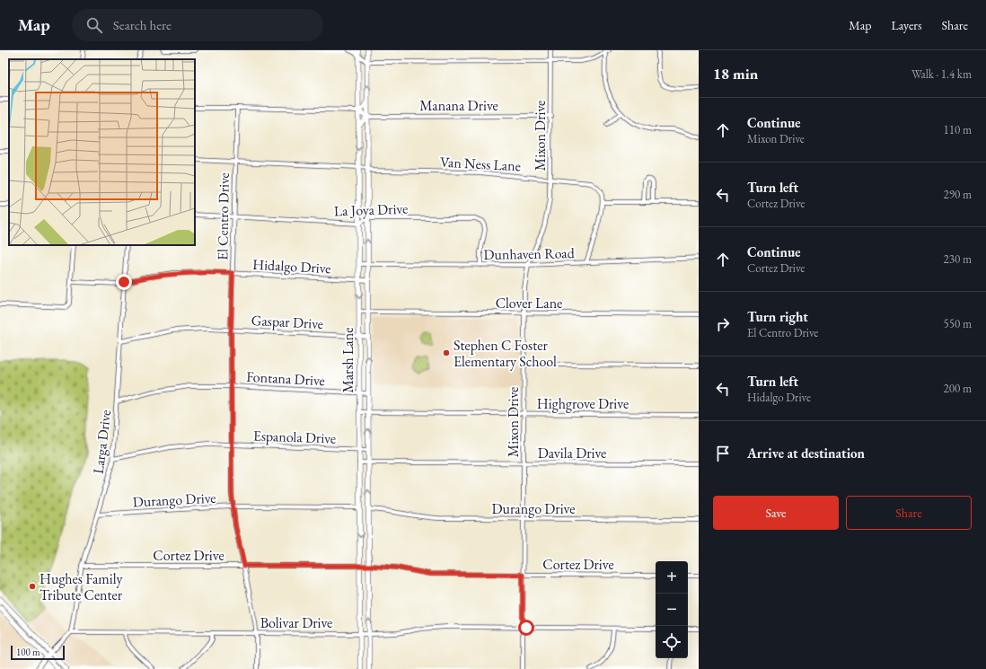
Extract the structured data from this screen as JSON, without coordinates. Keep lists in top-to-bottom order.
{
  "streets": {
    "main road": ["Marsh Lane"],
    "street": [
      "Manana Drive",
      "Mixon Drive",
      "Van Ness Lane",
      "La Joya Drive",
      "El Centro Drive",
      "Dunhaven Road",
      "Hidalgo Drive",
      "Clover Lane",
      "Gaspar Drive",
      "Fontana Drive",
      "Highgrove Drive",
      "Espanola Drive",
      "Larga Drive",
      "Davila Drive",
      "Durango Drive",
      "Cortez Drive",
      "Bolivar Drive"
    ]
  },
  "crossings": [
    ["Manana Drive", "Mixon Drive"],
    ["Manana Drive", "Marsh Lane"],
    ["Mixon Drive", "Van Ness Lane"],
    ["Mixon Drive", "Dunhaven Road"],
    ["Mixon Drive", "Clover Lane"],
    ["Mixon Drive", "Highgrove Drive"],
    ["Mixon Drive", "Davila Drive"],
    ["Mixon Drive", "Durango Drive"],
    ["Mixon Drive", "Cortez Drive"],
    ["Mixon Drive", "Bolivar Drive"],
    ["Van Ness Lane", "El Centro Drive"],
    ["Van Ness Lane", "Marsh Lane"],
    ["La Joya Drive", "El Centro Drive"],
    ["La Joya Drive", "Dunhaven Road"],
    ["La Joya Drive", "Marsh Lane"],
    ["El Centro Drive", "Hidalgo Drive"],
    ["El Centro Drive", "Gaspar Drive"],
    ["El Centro Drive", "Fontana Drive"],
    ["El Centro Drive", "Espanola Drive"],
    ["El Centro Drive", "Durango Drive"],
    ["El Centro Drive", "Cortez Drive"],
    ["El Centro Drive", "Bolivar Drive"],
    ["Dunhaven Road", "Marsh Lane"],
    ["Hidalgo Drive", "Marsh Lane"],
    ["Hidalgo Drive", "Larga Drive"],
    ["Clover Lane", "Marsh Lane"],
    ["Gaspar Drive", "Marsh Lane"],
    ["Gaspar Drive", "Larga Drive"],
    ["Marsh Lane", "Fontana Drive"],
    ["Marsh Lane", "Highgrove Drive"],
    ["Marsh Lane", "Espanola Drive"],
    ["Marsh Lane", "Davila Drive"],
    ["Marsh Lane", "Durango Drive"],
    ["Marsh Lane", "Cortez Drive"],
    ["Marsh Lane", "Bolivar Drive"],
    ["Fontana Drive", "Larga Drive"],
    ["Espanola Drive", "Larga Drive"],
    ["Larga Drive", "Durango Drive"],
    ["Larga Drive", "Cortez Drive"],
    ["Larga Drive", "Bolivar Drive"]
  ],
  "places": ["Stephen C Foster Elementary School", "Hughes Family Tribute Center"],
  "scale_bar": "100 m",
  "page": {
    "header": "Map",
    "search": "Search here",
    "nav": ["Map", "Layers", "Share"],
    "heading": ["18 min", "Walk · 1.4 km"],
    "list": [
      ["Continue", "Mixon Drive", "110 m"],
      ["Turn left", "Cortez Drive", "290 m"],
      ["Continue", "Cortez Drive", "230 m"],
      ["Turn right", "El Centro Drive", "550 m"],
      ["Turn left", "Hidalgo Drive", "200 m"],
      "Arrive at destination"
    ],
    "buttons": ["Save", "Share"],
    "map_buttons": ["+", "−"],
    "scale": "100 m"
  }
}
